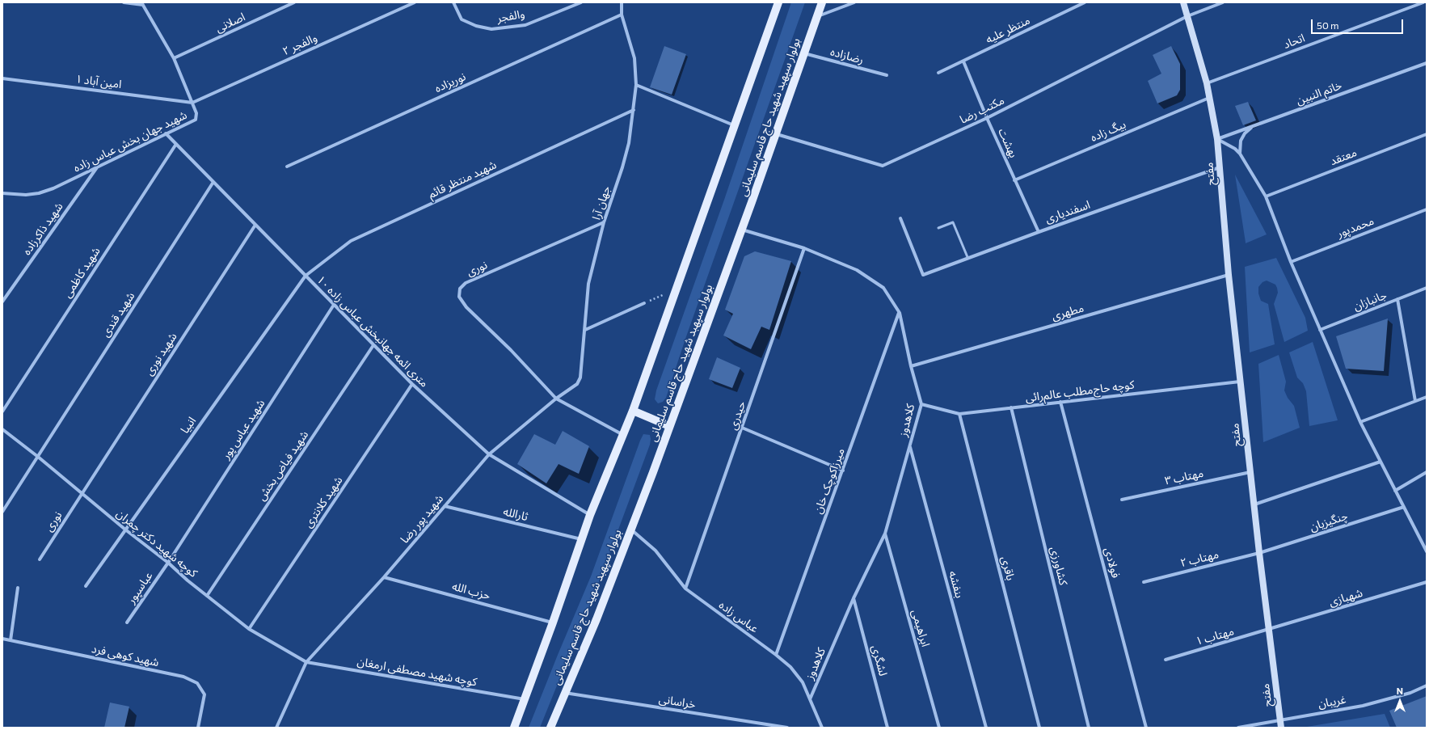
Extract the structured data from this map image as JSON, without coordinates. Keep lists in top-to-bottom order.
{
  "streets": {
    "main road": ["بولوار سپهبد شهید حاج قاسم سلیمانی", "مفتح"],
    "street": [
      "والفجر",
      "اصلانی",
      "منتظر علیه",
      "اتحاد",
      "والفجر ۲",
      "رضازاده",
      "۱ امین آباد",
      "نوریزاده",
      "خاتم النبین",
      "مکتب رضا",
      "بیگ زاده",
      "شهید جهان بخش عباس زاده",
      "بهشت",
      "معتقد",
      "شهید منتظر قائم",
      "جهان آرا",
      "اسفندیاری",
      "محمدپور",
      "شهید ذاکرزاده",
      "نوری",
      "شهید کاظمی",
      "جانبازان",
      "مطهری",
      "شهید قندی",
      "۱۰ متری ائمه جهانبخش عباس زاده",
      "شهید نوری",
      "کوچه حاج‌مطلب عالم‌رائی",
      "حیدری",
      "کلاهدوز",
      "انبیا",
      "شهید عباس پور",
      "شهید فیاض بخش",
      "مهتاب ۳",
      "میرزاکوچک خان",
      "شهید کلانتری",
      "ثارالله",
      "شهید پور رضا",
      "چنگیزیان",
      "کوچه شهید دکتر چمران",
      "مهتاب ۲",
      "فولادی",
      "کشاورزی",
      "باقری",
      "بنفشه",
      "عباسپور",
      "حزب الله",
      "شهبازی",
      "عباس زاده",
      "ابراهیمی",
      "مهتاب ۱",
      "شهید کوهی فرد",
      "لشگری",
      "کوچه شهید مصطفی ارمغان",
      "خراسانی",
      "غریبان"
    ]
  },
  "crossings": [
    ["اصلانی", "شهید جهان بخش عباس زاده"],
    ["منتظر علیه", "بهشت"],
    ["اتحاد", "مفتح"],
    ["والفجر ۲", "۱ امین آباد"],
    ["والفجر ۲", "شهید جهان بخش عباس زاده"],
    ["رضازاده", "بولوار سپهبد شهید حاج قاسم سلیمانی"],
    ["۱ امین آباد", "شهید جهان بخش عباس زاده"],
    ["نوریزاده", "جهان آرا"],
    ["خاتم النبین", "مفتح"],
    ["مکتب رضا", "بولوار سپهبد شهید حاج قاسم سلیمانی"],
    ["مکتب رضا", "بهشت"],
    ["مکتب رضا", "مفتح"],
    ["بولوار سپهبد شهید حاج قاسم سلیمانی", "۱۰ متری ائمه جهانبخش عباس زاده"],
    ["بولوار سپهبد شهید حاج قاسم سلیمانی", "کلاهدوز"],
    ["بولوار سپهبد شهید حاج قاسم سلیمانی", "ثارالله"],
    ["بولوار سپهبد شهید حاج قاسم سلیمانی", "حزب الله"],
    ["بولوار سپهبد شهید حاج قاسم سلیمانی", "عباس زاده"],
    ["بولوار سپهبد شهید حاج قاسم سلیمانی", "کوچه شهید مصطفی ارمغان"],
    ["بولوار سپهبد شهید حاج قاسم سلیمانی", "خراسانی"],
    ["بیگ زاده", "بهشت"],
    ["بیگ زاده", "مفتح"],
    ["شهید جهان بخش عباس زاده", "شهید ذاکرزاده"],
    ["شهید جهان بخش عباس زاده", "۱۰ متری ائمه جهانبخش عباس زاده"],
    ["بهشت", "اسفندیاری"],
    ["مفتح", "اسفندیاری"],
    ["مفتح", "مطهری"],
    ["مفتح", "کوچه حاج‌مطلب عالم‌رائی"],
    ["مفتح", "مهتاب ۳"],
    ["مفتح", "چنگیزیان"],
    ["مفتح", "مهتاب ۲"],
    ["مفتح", "شهبازی"],
    ["مفتح", "مهتاب ۱"],
    ["مفتح", "غریبان"],
    ["شهید منتظر قائم", "جهان آرا"],
    ["شهید منتظر قائم", "۱۰ متری ائمه جهانبخش عباس زاده"],
    ["شهید منتظر قائم", "انبیا"],
    ["جهان آرا", "نوری"],
    ["جهان آرا", "شهید پور رضا"],
    ["نوری", "شهید نوری"],
    ["نوری", "شهید پور رضا"],
    ["نوری", "کوچه شهید دکتر چمران"],
    ["شهید کاظمی", "۱۰ متری ائمه جهانبخش عباس زاده"],
    ["مطهری", "کلاهدوز"],
    ["شهید قندی", "۱۰ متری ائمه جهانبخش عباس زاده"],
    ["شهید قندی", "کوچه شهید دکتر چمران"],
    ["۱۰ متری ائمه جهانبخش عباس زاده", "شهید نوری"],
    ["۱۰ متری ائمه جهانبخش عباس زاده", "انبیا"],
    ["۱۰ متری ائمه جهانبخش عباس زاده", "شهید عباس پور"],
    ["۱۰ متری ائمه جهانبخش عباس زاده", "شهید فیاض بخش"],
    ["۱۰ متری ائمه جهانبخش عباس زاده", "شهید کلانتری"],
    ["۱۰ متری ائمه جهانبخش عباس زاده", "شهید پور رضا"],
    ["شهید نوری", "کوچه شهید دکتر چمران"],
    ["کوچه حاج‌مطلب عالم‌رائی", "کلاهدوز"],
    ["کوچه حاج‌مطلب عالم‌رائی", "فولادی"],
    ["کوچه حاج‌مطلب عالم‌رائی", "کشاورزی"],
    ["کوچه حاج‌مطلب عالم‌رائی", "باقری"],
    ["حیدری", "کلاهدوز"],
    ["حیدری", "عباس زاده"],
    ["کلاهدوز", "میرزاکوچک خان"],
    ["کلاهدوز", "بنفشه"],
    ["کلاهدوز", "عباس زاده"],
    ["کلاهدوز", "ابراهیمی"],
    ["کلاهدوز", "لشگری"],
    ["انبیا", "کوچه شهید دکتر چمران"],
    ["شهید عباس پور", "کوچه شهید دکتر چمران"],
    ["شهید عباس پور", "عباسپور"],
    ["شهید فیاض بخش", "کوچه شهید دکتر چمران"],
    ["میرزاکوچک خان", "عباس زاده"],
    ["شهید کلانتری", "کوچه شهید دکتر چمران"],
    ["ثارالله", "شهید پور رضا"],
    ["شهید پور رضا", "کوچه شهید دکتر چمران"],
    ["شهید پور رضا", "حزب الله"],
    ["شهید پور رضا", "کوچه شهید مصطفی ارمغان"],
    ["چنگیزیان", "مهتاب ۲"],
    ["کوچه شهید دکتر چمران", "عباسپور"],
    ["کوچه شهید دکتر چمران", "کوچه شهید مصطفی ارمغان"],
    ["شهبازی", "مهتاب ۱"]
  ],
  "scale_bar": "50 m",
  "north": "top"
}
